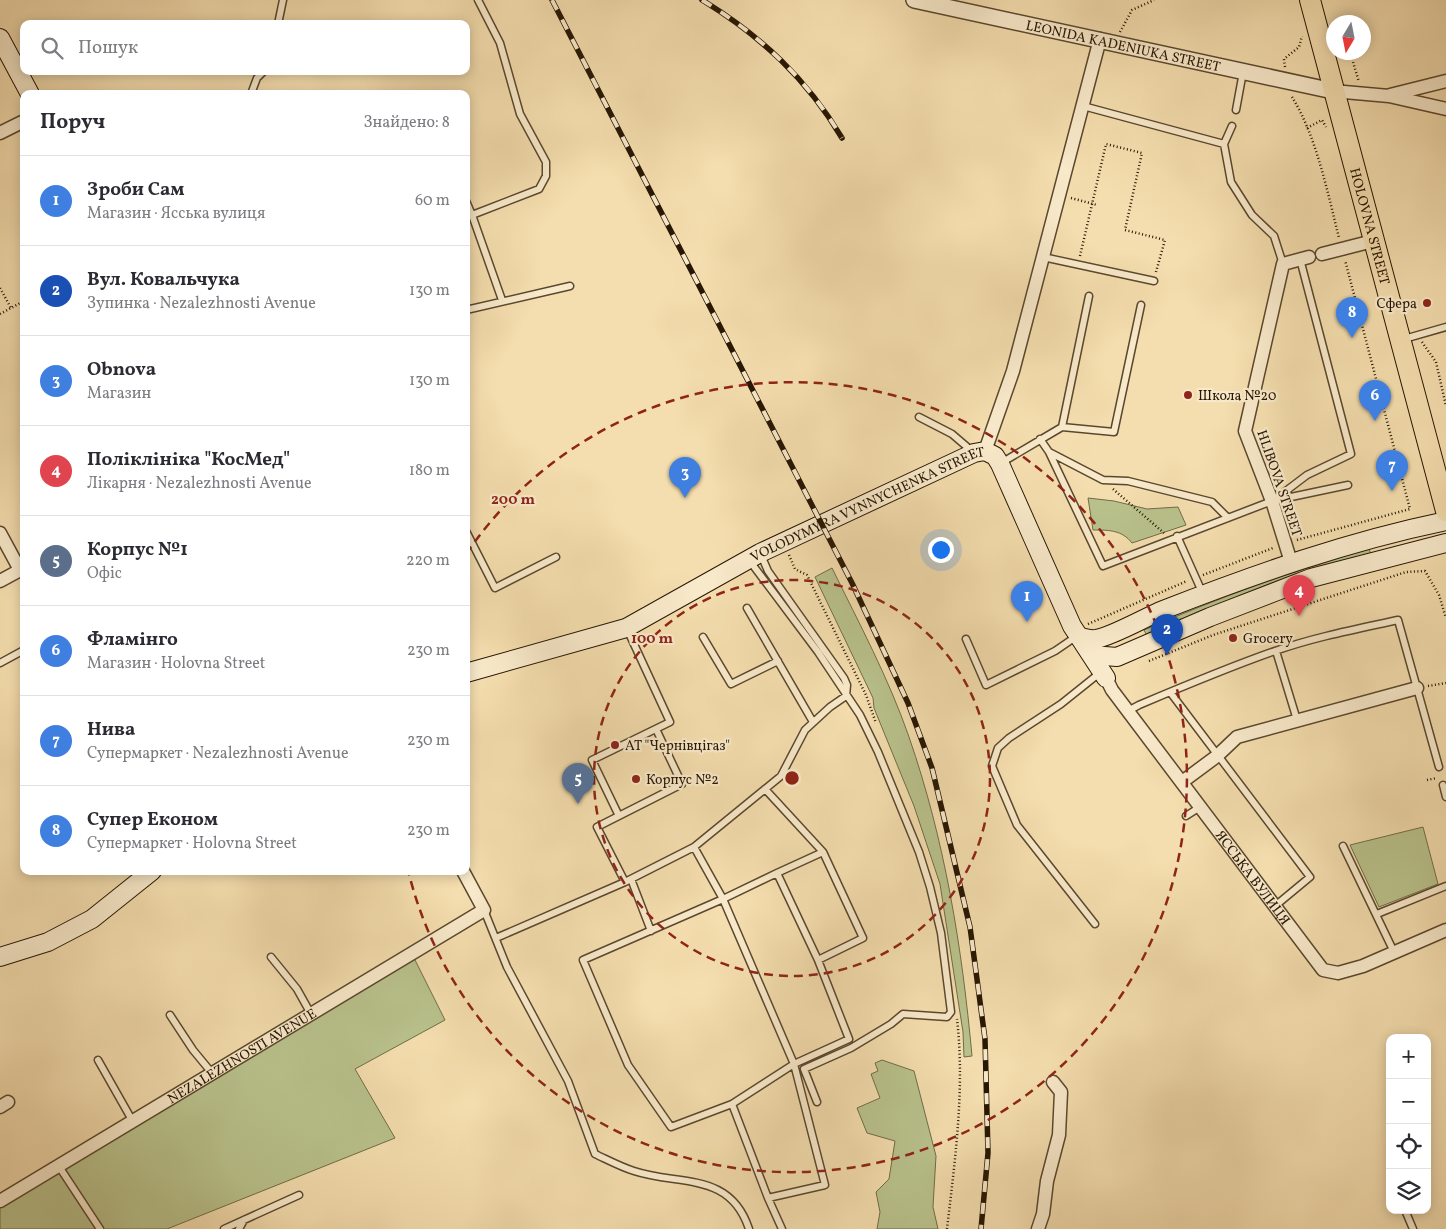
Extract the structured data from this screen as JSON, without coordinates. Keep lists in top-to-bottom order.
{
  "streets": {
    "main road": ["HOLOVNA STREET", "VOLODYMYRA VYNNYCHENKA STREET"],
    "street": [
      "LEONIDA KADENIUKA STREET",
      "HLIBOVA STREET",
      "ЯССЬКА ВУЛИЦЯ",
      "NEZALEZHNOSTI AVENUE"
    ]
  },
  "crossings": [
    ["LEONIDA KADENIUKA STREET", "HOLOVNA STREET"],
    ["LEONIDA KADENIUKA STREET", "VOLODYMYRA VYNNYCHENKA STREET"]
  ],
  "places": [
    "Сфера",
    "Школа №20",
    "Grocery",
    "АТ \"Чернівцігаз\"",
    "Корпус №2"
  ],
  "north": "bottom",
  "page": {
    "search": "Пошук",
    "heading": ["Поруч", "Знайдено: 8"],
    "list": [
      {
        "mark": "1",
        "name": "Зроби Сам",
        "note": "Магазин · Ясська вулиця",
        "value": "60 m"
      },
      {
        "mark": "2",
        "name": "Вул. Ковальчука",
        "note": "Зупинка · Nezalezhnosti Avenue",
        "value": "130 m"
      },
      {
        "mark": "3",
        "name": "Obnova",
        "note": "Магазин",
        "value": "130 m"
      },
      {
        "mark": "4",
        "name": "Поліклініка \"КосМед\"",
        "note": "Лікарня · Nezalezhnosti Avenue",
        "value": "180 m"
      },
      {
        "mark": "5",
        "name": "Корпус №1",
        "note": "Офіс",
        "value": "220 m"
      },
      {
        "mark": "6",
        "name": "Фламінго",
        "note": "Магазин · Holovna Street",
        "value": "230 m"
      },
      {
        "mark": "7",
        "name": "Нива",
        "note": "Супермаркет · Nezalezhnosti Avenue",
        "value": "230 m"
      },
      {
        "mark": "8",
        "name": "Супер Економ",
        "note": "Супермаркет · Holovna Street",
        "value": "230 m"
      }
    ],
    "pins": [
      "8",
      "6",
      "7",
      "3",
      "4",
      "1",
      "2",
      "5"
    ],
    "map_buttons": ["+", "−"]
  },
  "rings": ["200 m", "100 m"]
}
